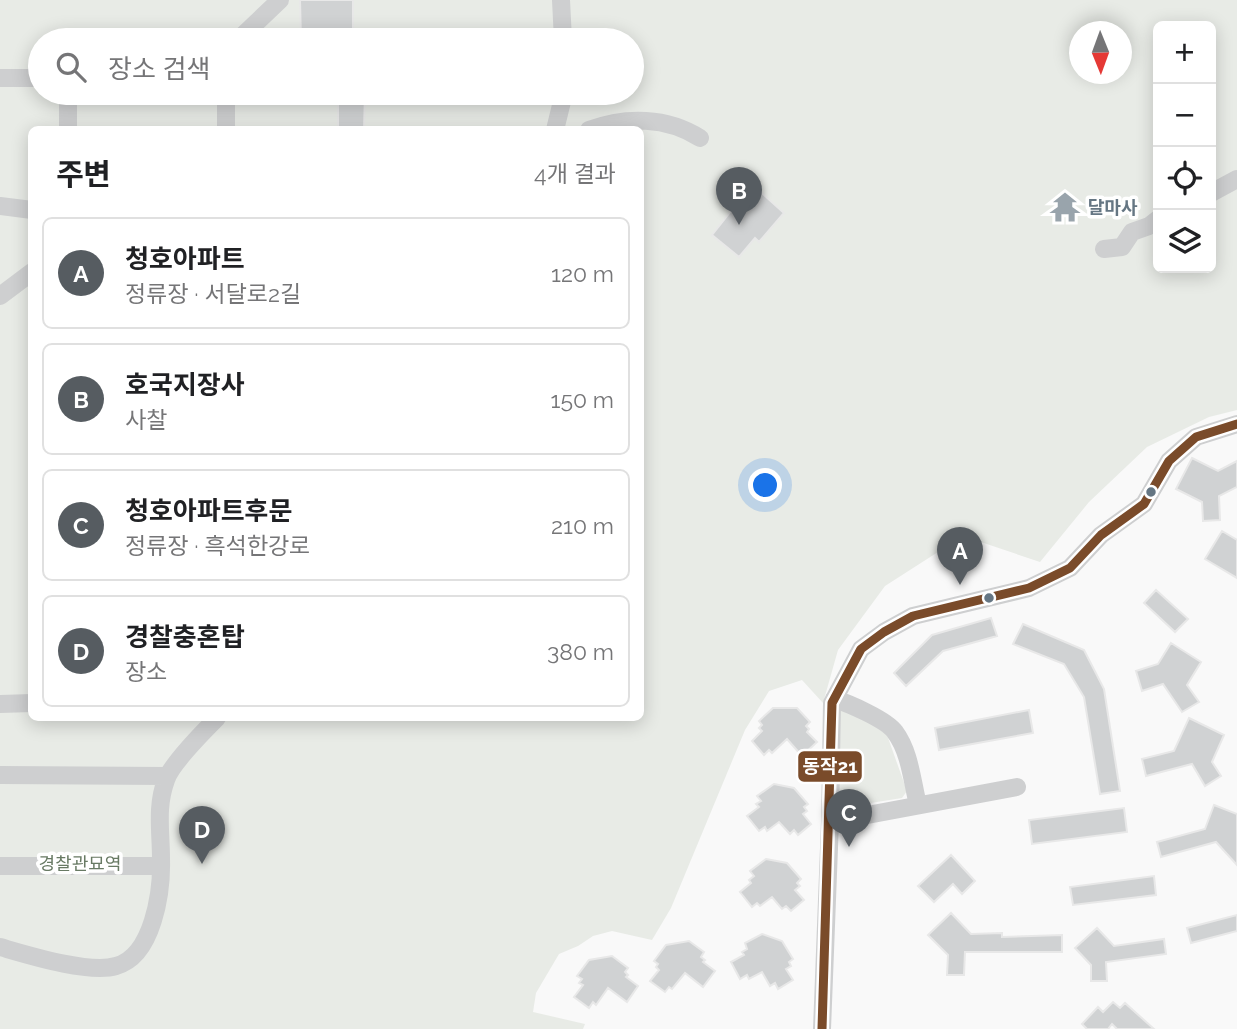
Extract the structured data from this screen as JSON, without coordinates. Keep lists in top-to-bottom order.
{
  "parks": ["경찰관묘역"],
  "places": {
    "temple": ["달마사"]
  },
  "lines": ["transit line 동작21"],
  "north": "bottom",
  "page": {
    "map_buttons": ["+", "−"],
    "search": "장소 검색",
    "heading": ["주변", "4개 결과"],
    "pins": [
      "B",
      "A",
      "C",
      "D"
    ],
    "list": [
      {
        "mark": "A",
        "name": "청호아파트",
        "note": "정류장 · 서달로2길",
        "value": "120 m"
      },
      {
        "mark": "B",
        "name": "호국지장사",
        "note": "사찰",
        "value": "150 m"
      },
      {
        "mark": "C",
        "name": "청호아파트후문",
        "note": "정류장 · 흑석한강로",
        "value": "210 m"
      },
      {
        "mark": "D",
        "name": "경찰충혼탑",
        "note": "장소",
        "value": "380 m"
      }
    ]
  }
}
